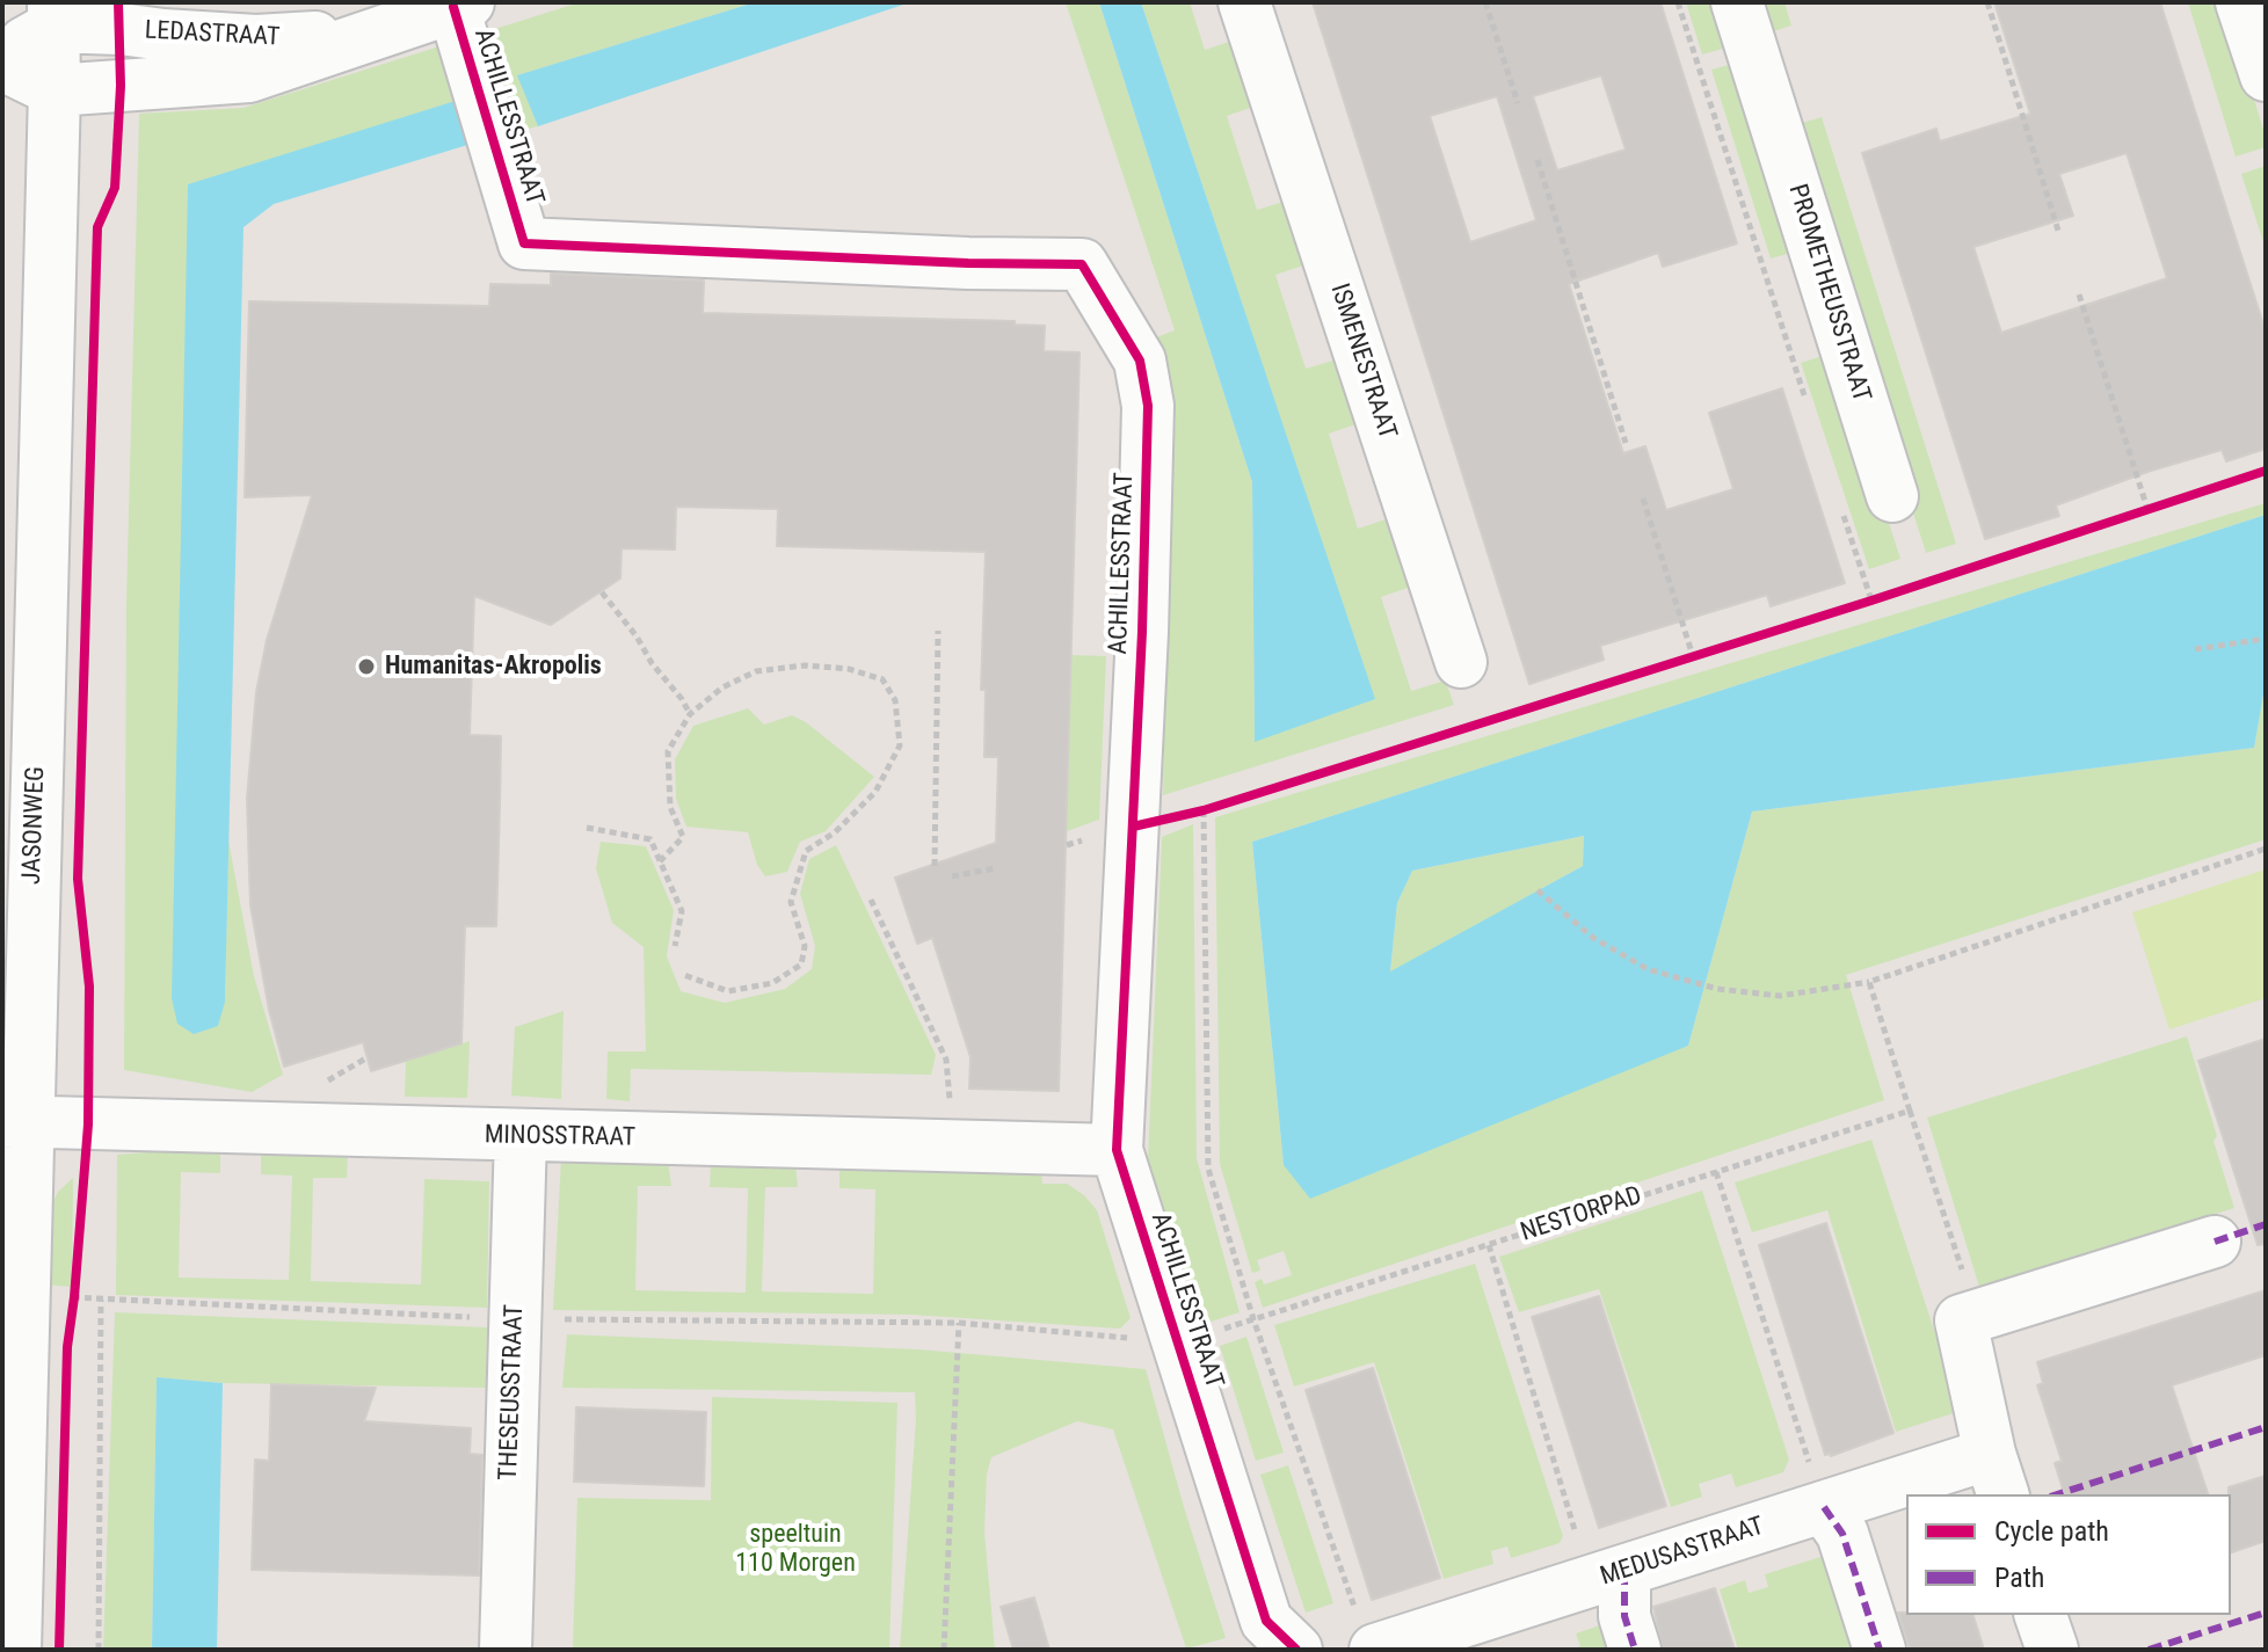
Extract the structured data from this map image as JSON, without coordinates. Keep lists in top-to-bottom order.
{
  "streets": {
    "street": [
      "LEDASTRAAT",
      "ACHILLESSTRAAT",
      "PROMETHEUSSTRAAT",
      "ISMENESTRAAT",
      "JASONWEG",
      "MINOSSTRAAT",
      "THESEUSSTRAAT",
      "MEDUSASTRAAT"
    ],
    "path": ["NESTORPAD"]
  },
  "crossings": [
    ["LEDASTRAAT", "ACHILLESSTRAAT"],
    ["LEDASTRAAT", "JASONWEG"],
    ["ACHILLESSTRAAT", "MINOSSTRAAT"],
    ["JASONWEG", "MINOSSTRAAT"],
    ["MINOSSTRAAT", "THESEUSSTRAAT"]
  ],
  "parks": ["speeltuin 110 Morgen"],
  "places": ["Humanitas-Akropolis"],
  "legend": ["Cycle path", "Path"]
}
